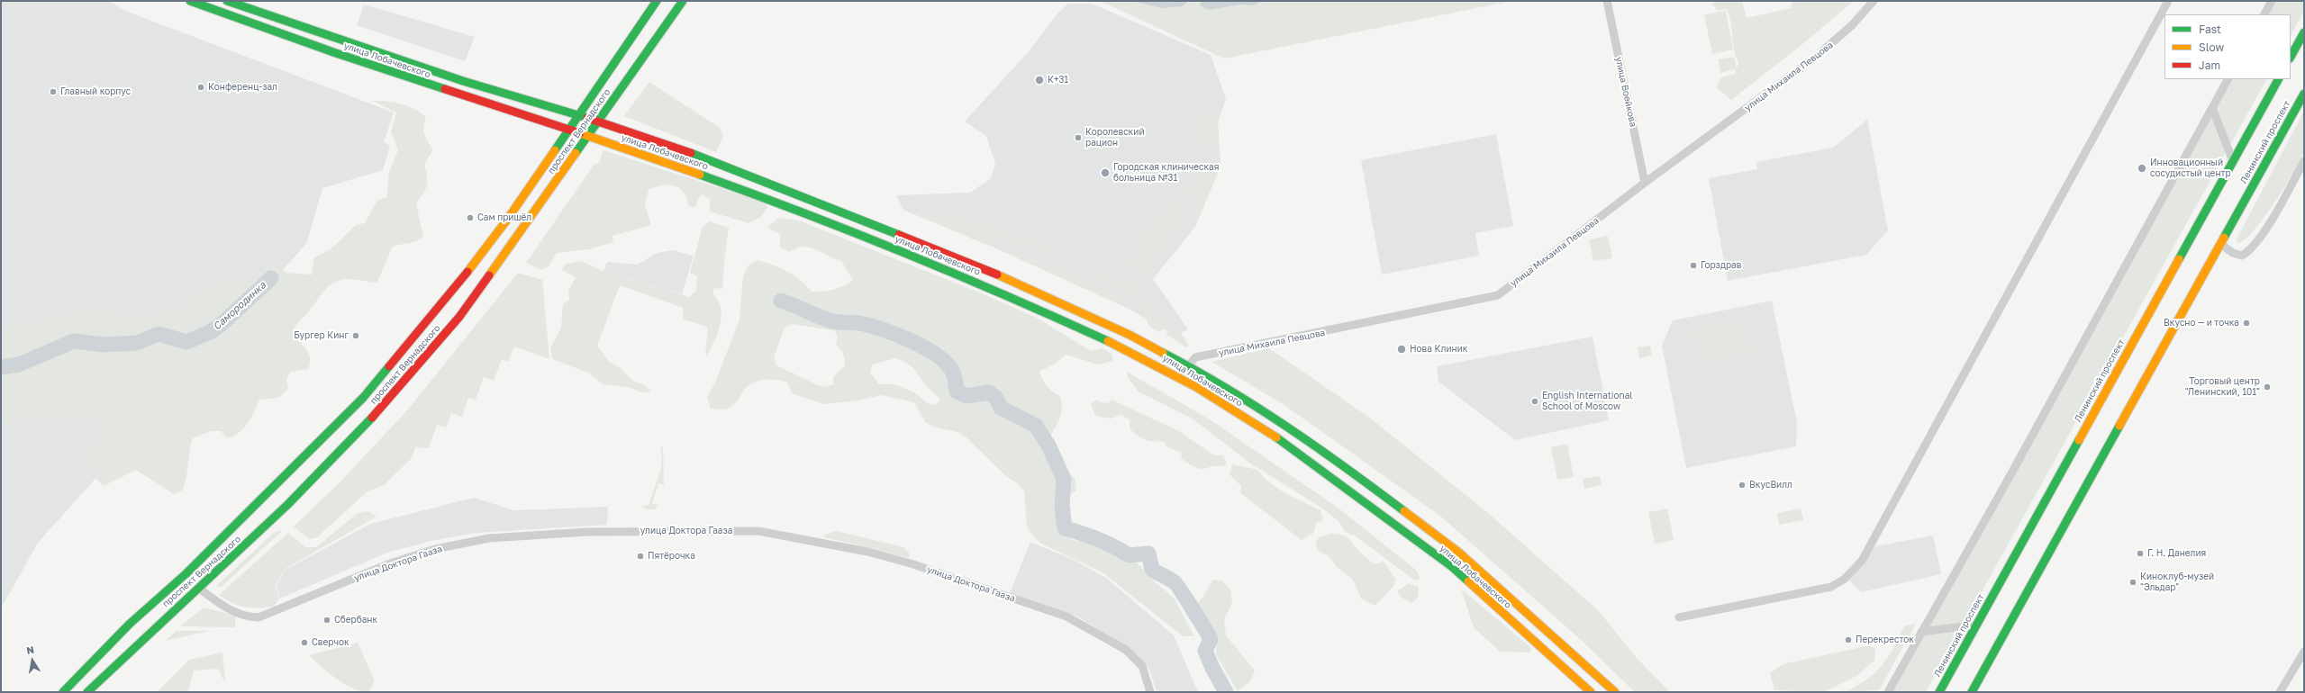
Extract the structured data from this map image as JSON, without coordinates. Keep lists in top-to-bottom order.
{
  "streets": {
    "main road": ["улица Лобачевского", "проспект Вернадского", "Ленинский проспект"],
    "street": ["улица Михаила Певцова", "улица Воейкова", "улица Доктора Гааза"]
  },
  "crossings": [
    ["улица Лобачевского", "улица Михаила Певцова"],
    ["улица Лобачевского", "проспект Вернадского"],
    ["улица Михаила Певцова", "улица Воейкова"],
    ["проспект Вернадского", "улица Доктора Гааза"]
  ],
  "water": ["Самородинка"],
  "places": [
    "К+31",
    "Конференц-зал",
    "Главный корпус",
    "Королевский рацион",
    "Инновационный сосудистый центр",
    "Городская клиническая больница №31",
    "Сам пришёл",
    "Горздрав",
    "Вкусно — и точка",
    "Бургер Кинг",
    "Нова Клиник",
    "Торговый центр \"Ленинский, 101\"",
    "English International School of Moscow",
    "ВкусВилл",
    "Г. Н. Данелия",
    "Пятёрочка",
    "Киноклуб-музей \"Эльдар\"",
    "Сбербанк",
    "Перекресток",
    "Сверчок"
  ],
  "legend": ["Fast", "Slow", "Jam"],
  "north": "top"
}
